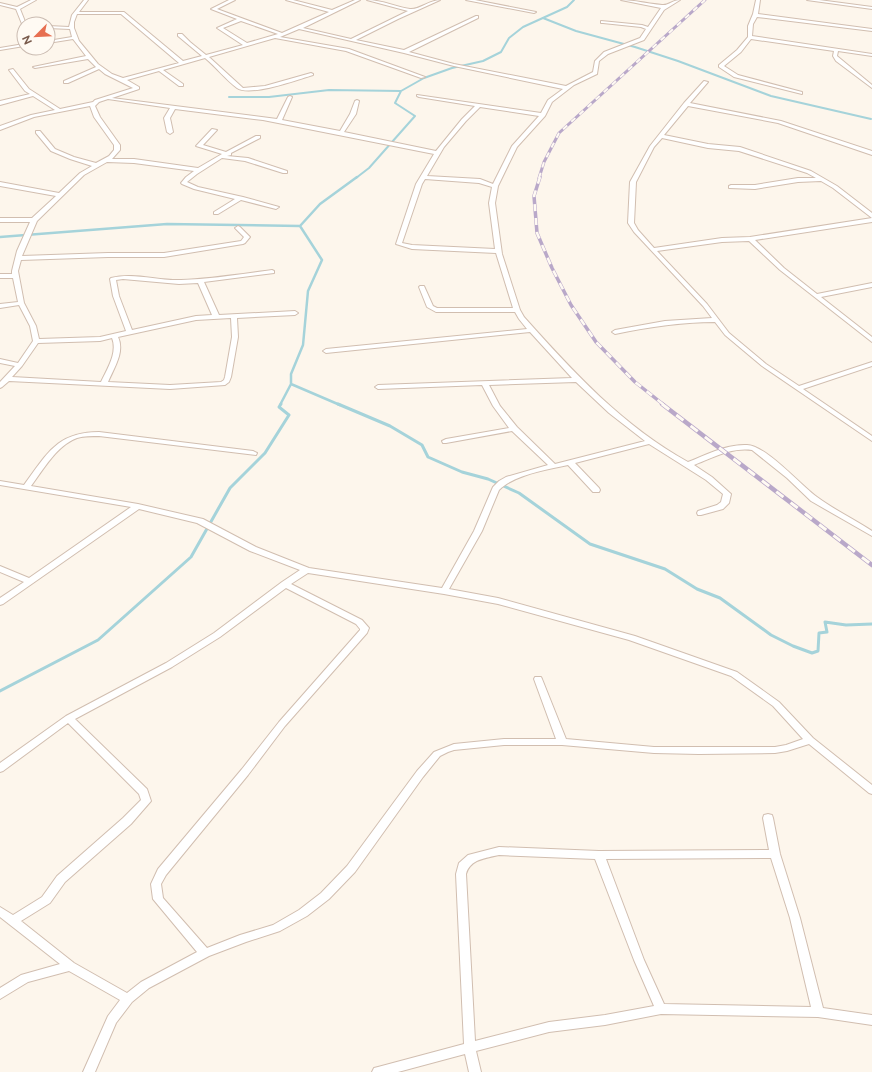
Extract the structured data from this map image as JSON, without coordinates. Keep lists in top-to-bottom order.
{
  "north": "bottom left"
}
